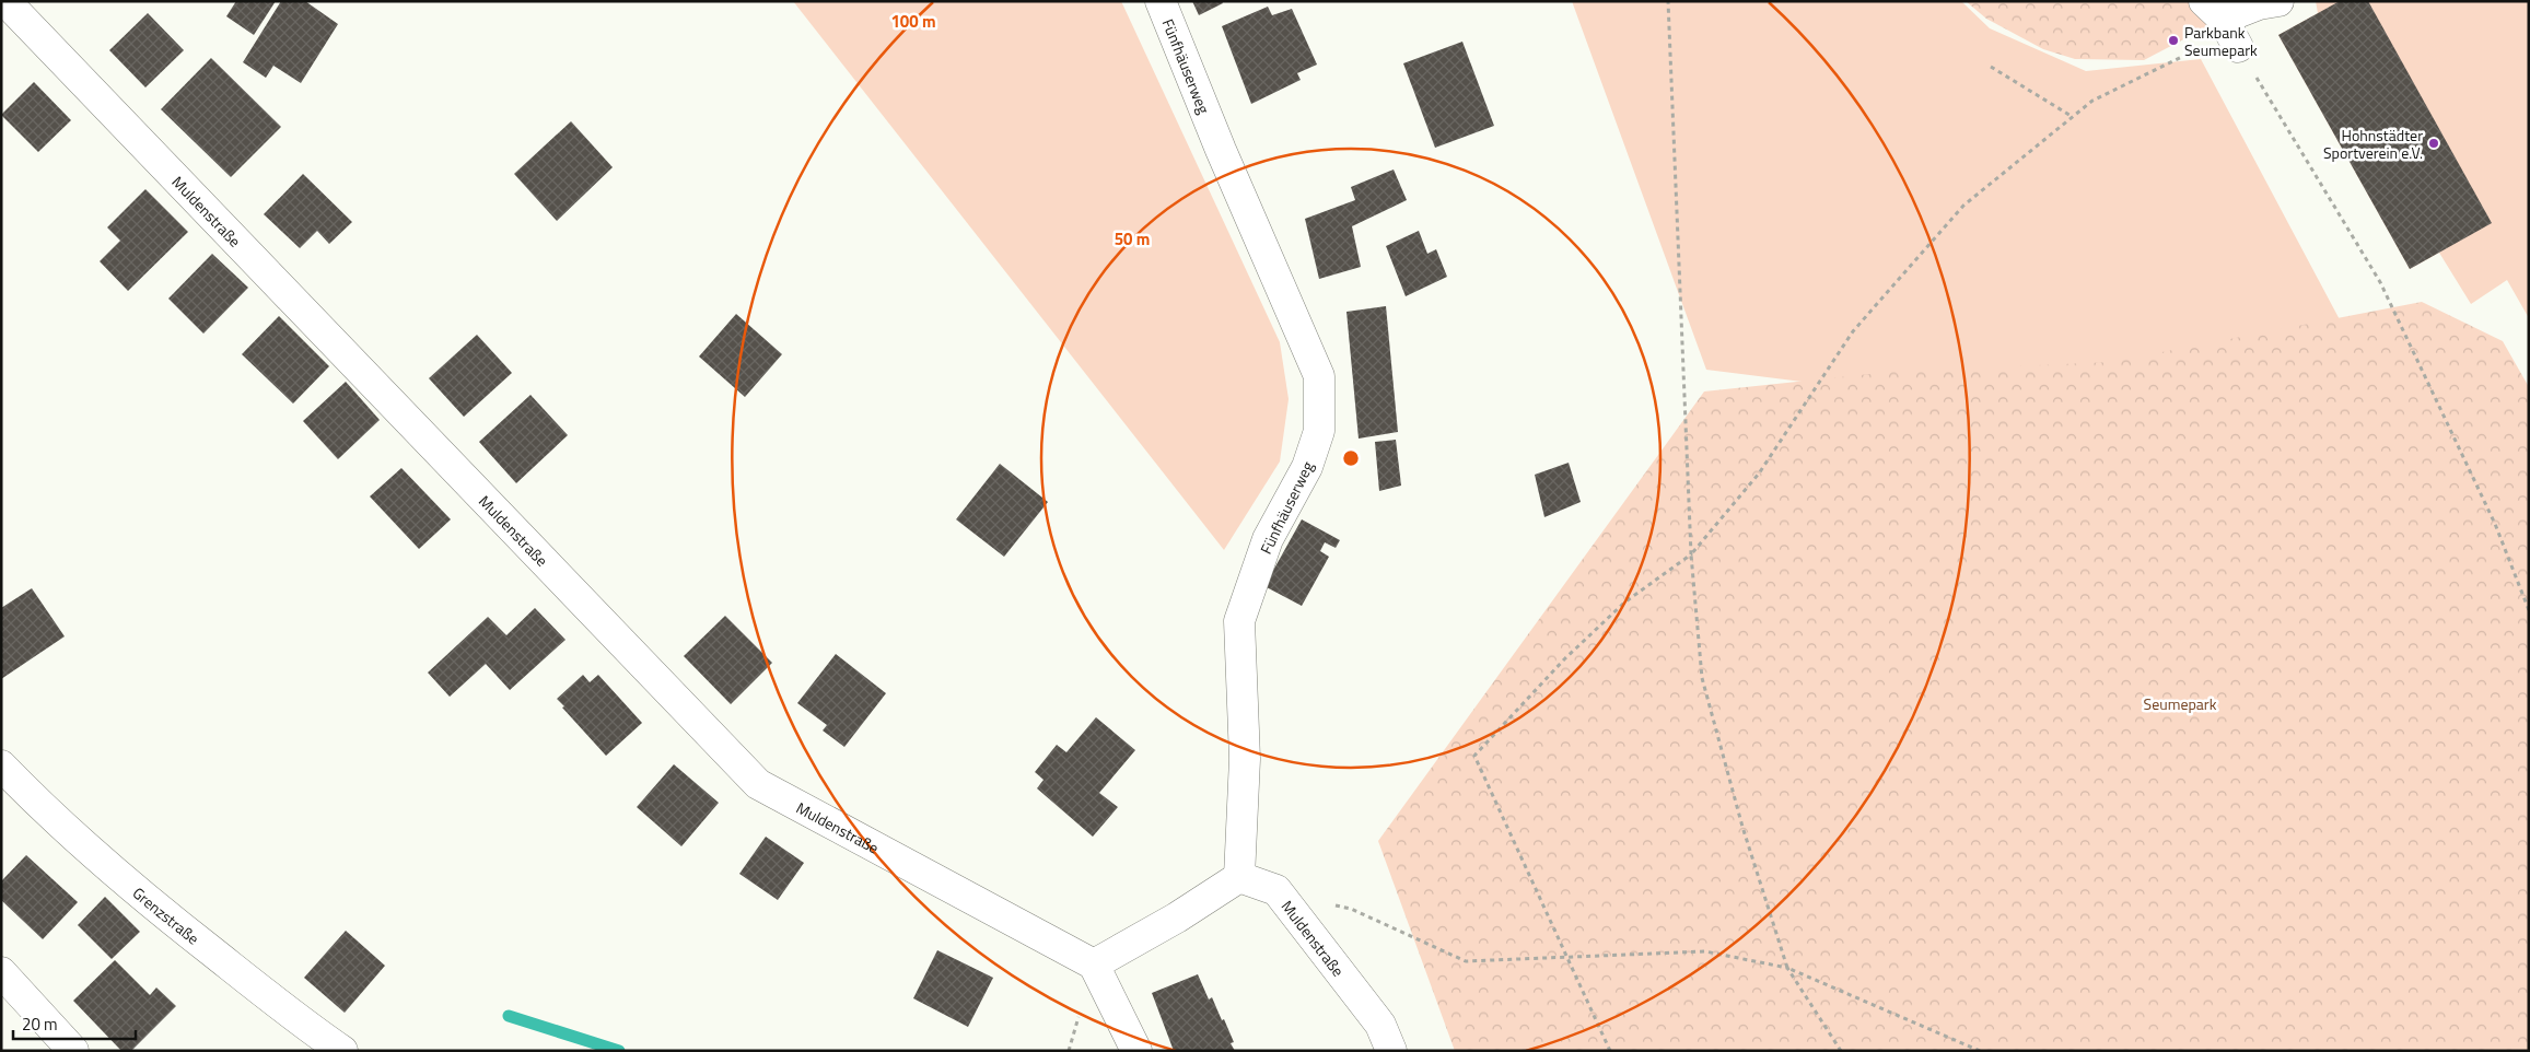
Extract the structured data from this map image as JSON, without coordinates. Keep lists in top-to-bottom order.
{
  "streets": {
    "street": ["Fünfhäuserweg", "Muldenstraße", "Grenzstraße"]
  },
  "crossings": [
    ["Fünfhäuserweg", "Muldenstraße"]
  ],
  "parks": ["Seumepark"],
  "places": ["Parkbank Seumepark", "Hohnstädter Sportverein e.V."],
  "scale_bar": "20 m",
  "rings": ["100 m", "50 m"]
}
